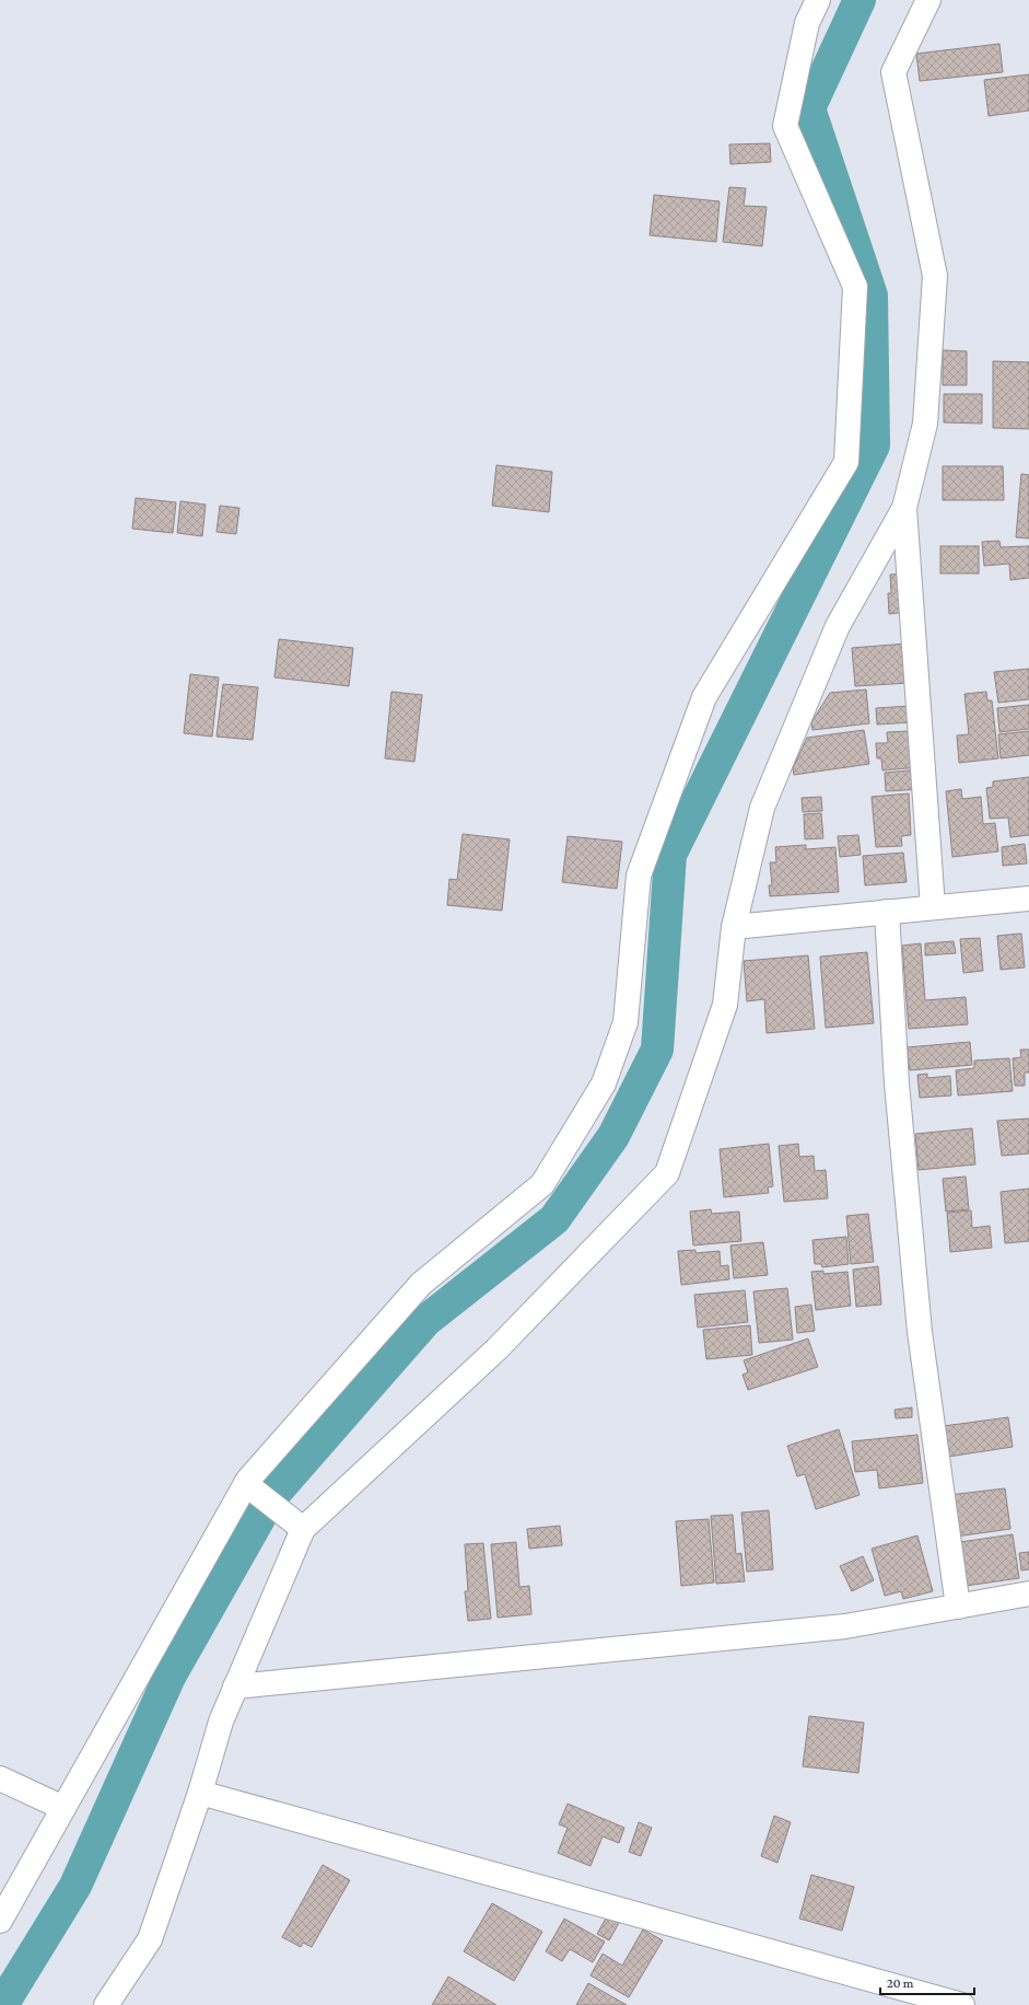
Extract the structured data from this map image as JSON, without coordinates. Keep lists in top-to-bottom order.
{
  "scale_bar": "20 m"
}
